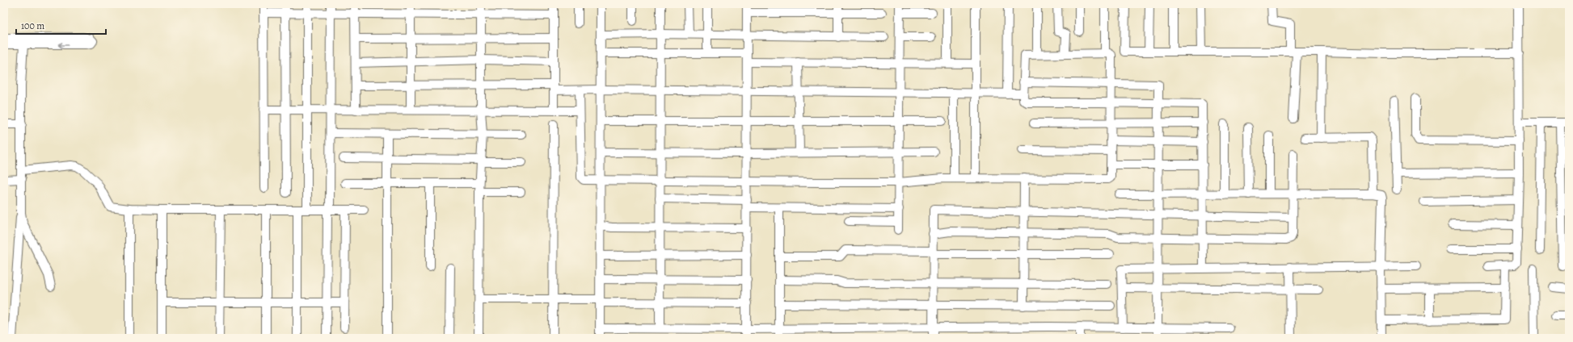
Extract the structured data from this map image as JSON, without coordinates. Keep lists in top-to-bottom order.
{
  "scale_bar": "100 m"
}
